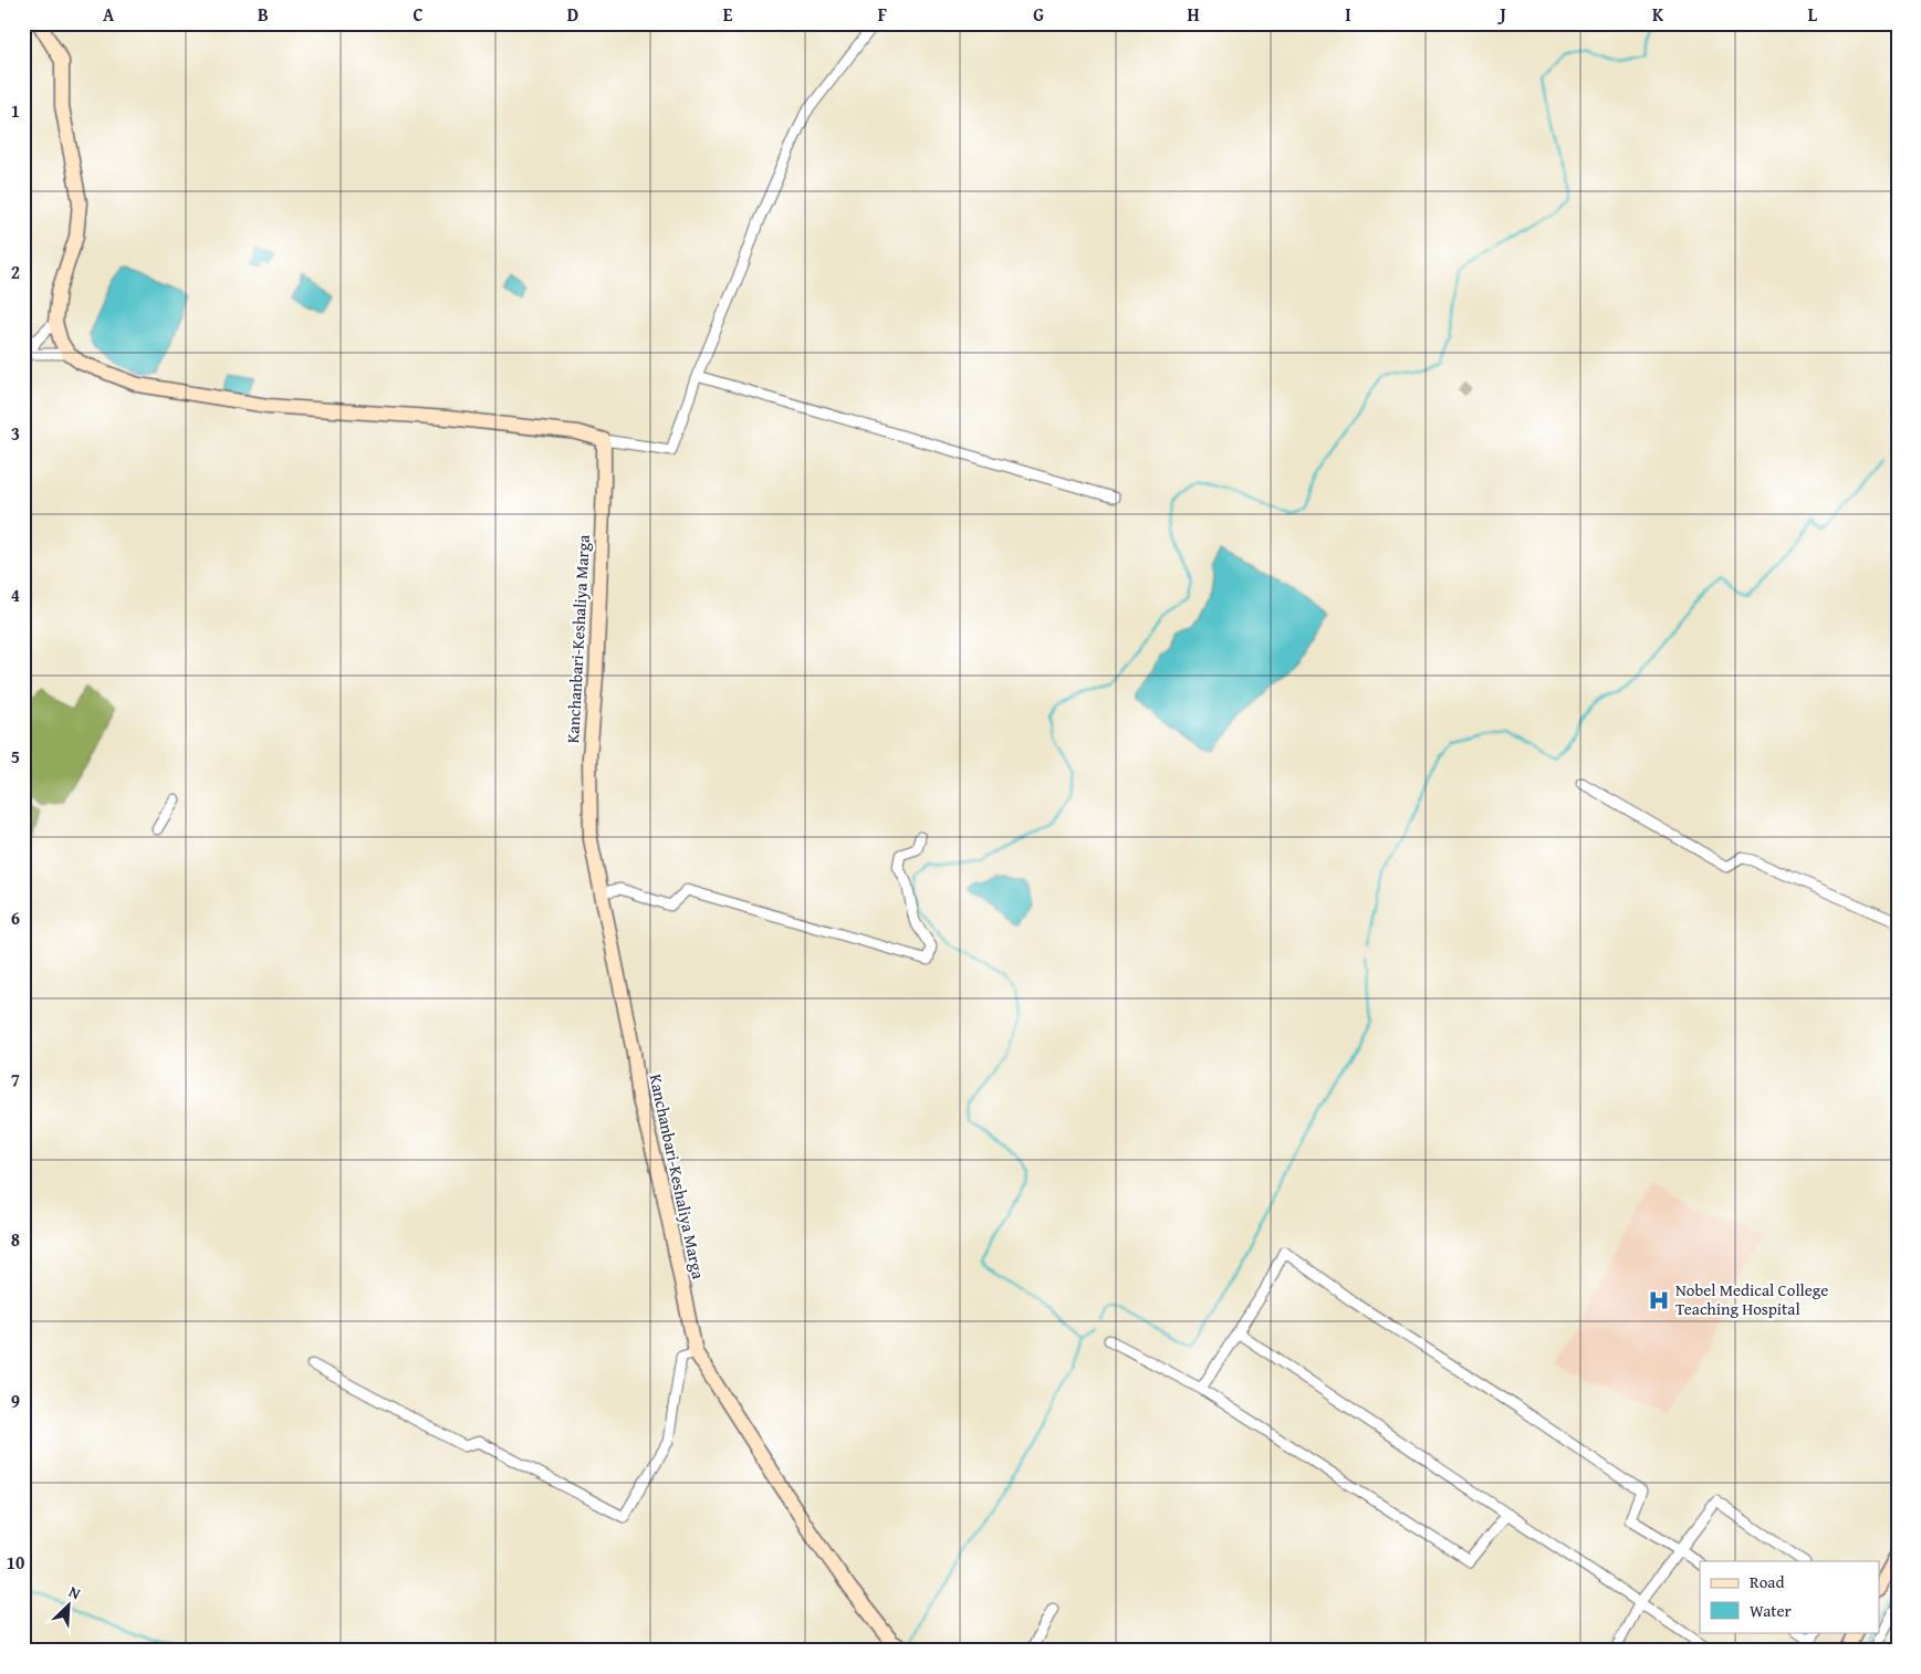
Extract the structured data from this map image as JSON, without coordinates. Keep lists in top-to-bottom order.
{
  "streets": {
    "street": ["Kanchanbari-Keshaliya Marga"]
  },
  "places": {
    "hospital": ["Nobel Medical College Teaching Hospital"]
  },
  "legend": ["Road", "Water"],
  "north": "top right",
  "grid": {
    "columns": [
      "A",
      "B",
      "C",
      "D",
      "E",
      "F",
      "G",
      "H",
      "I",
      "J",
      "K",
      "L"
    ],
    "rows": [
      "1",
      "2",
      "3",
      "4",
      "5",
      "6",
      "7",
      "8",
      "9",
      "10"
    ]
  }
}
